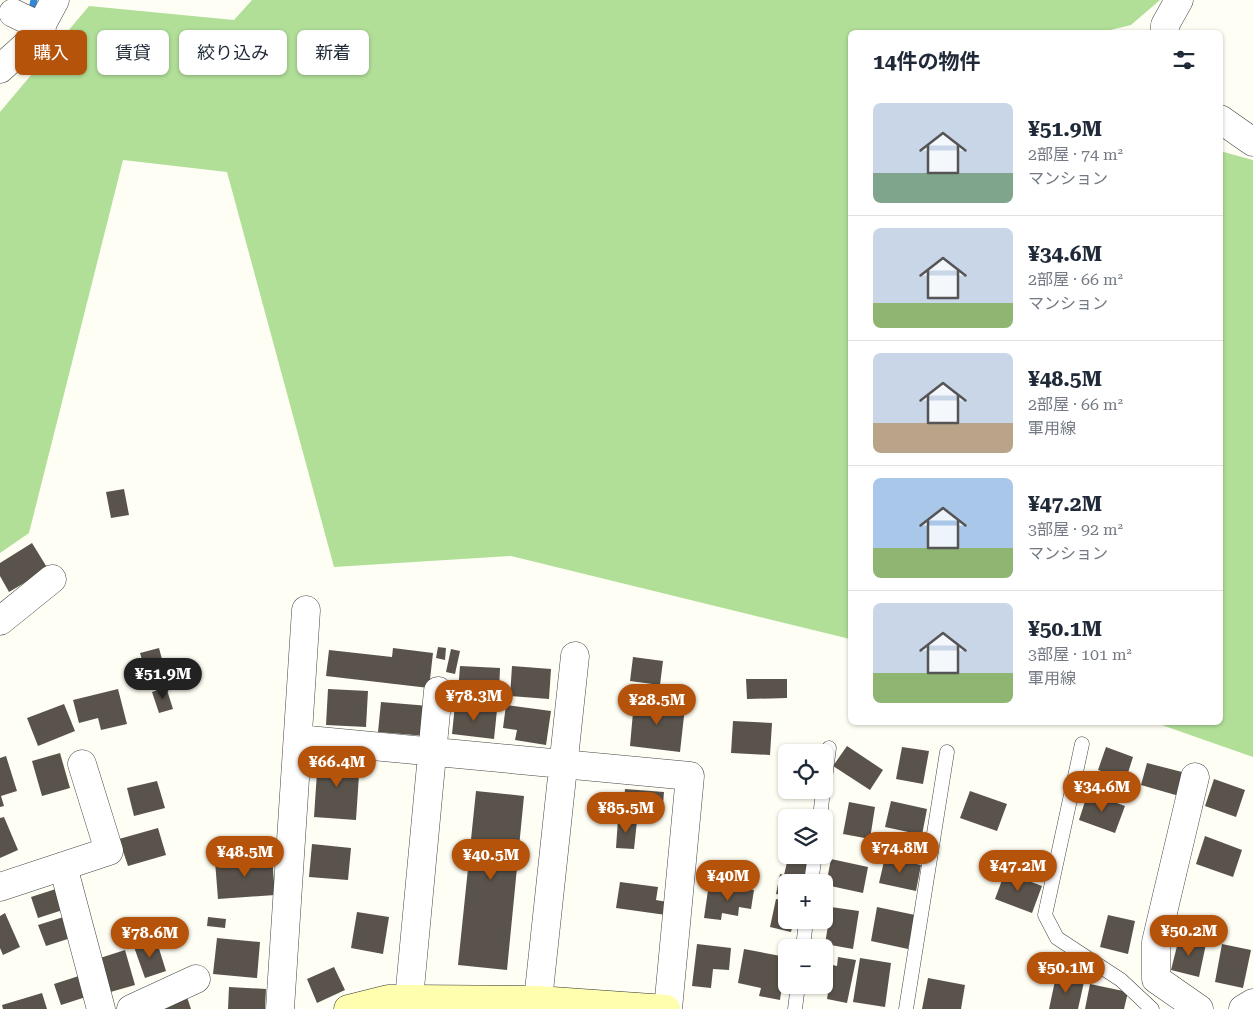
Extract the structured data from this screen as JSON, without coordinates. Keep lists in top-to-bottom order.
{
  "page": {
    "chip": [
      "購入",
      "賃貸",
      "絞り込み",
      "新着"
    ],
    "heading": "14件の物件",
    "list": [
      {
        "name": "¥51.9M",
        "note": "2部屋 · 74 m² · マンション"
      },
      {
        "name": "¥34.6M",
        "note": "2部屋 · 66 m² · マンション"
      },
      {
        "name": "¥48.5M",
        "note": "2部屋 · 66 m² · 軍用線"
      },
      {
        "name": "¥47.2M",
        "note": "3部屋 · 92 m² · マンション"
      },
      {
        "name": "¥50.1M",
        "note": "3部屋 · 101 m² · 軍用線"
      }
    ],
    "price": [
      "¥51.9M",
      "¥78.3M",
      "¥28.5M",
      "¥66.4M",
      "¥34.6M",
      "¥85.5M",
      "¥74.8M",
      "¥48.5M",
      "¥40.5M",
      "¥47.2M",
      "¥40M",
      "¥50.2M",
      "¥78.6M",
      "¥50.1M"
    ],
    "map_buttons": ["+", "−"]
  }
}
